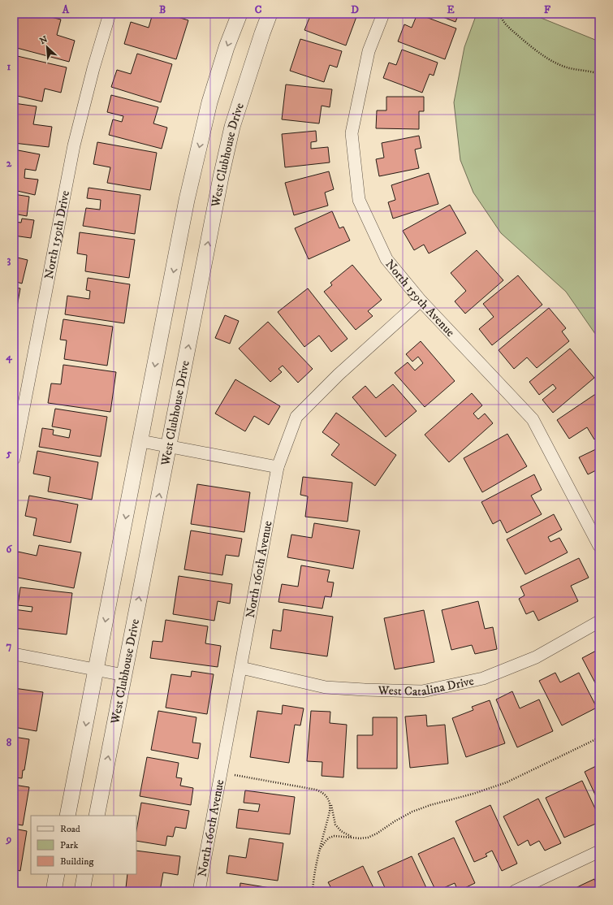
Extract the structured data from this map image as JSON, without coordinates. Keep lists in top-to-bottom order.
{
  "streets": {
    "street": [
      "West Clubhouse Drive",
      "North 159th Drive",
      "North 159th Avenue",
      "North 160th Avenue",
      "West Catalina Drive"
    ]
  },
  "crossings": [
    ["North 159th Avenue", "North 160th Avenue"],
    ["North 160th Avenue", "West Catalina Drive"]
  ],
  "legend": ["Road", "Park", "Building"],
  "north": "top left",
  "grid": {
    "columns": [
      "A",
      "B",
      "C",
      "D",
      "E",
      "F"
    ],
    "rows": [
      "1",
      "2",
      "3",
      "4",
      "5",
      "6",
      "7",
      "8",
      "9"
    ]
  }
}
